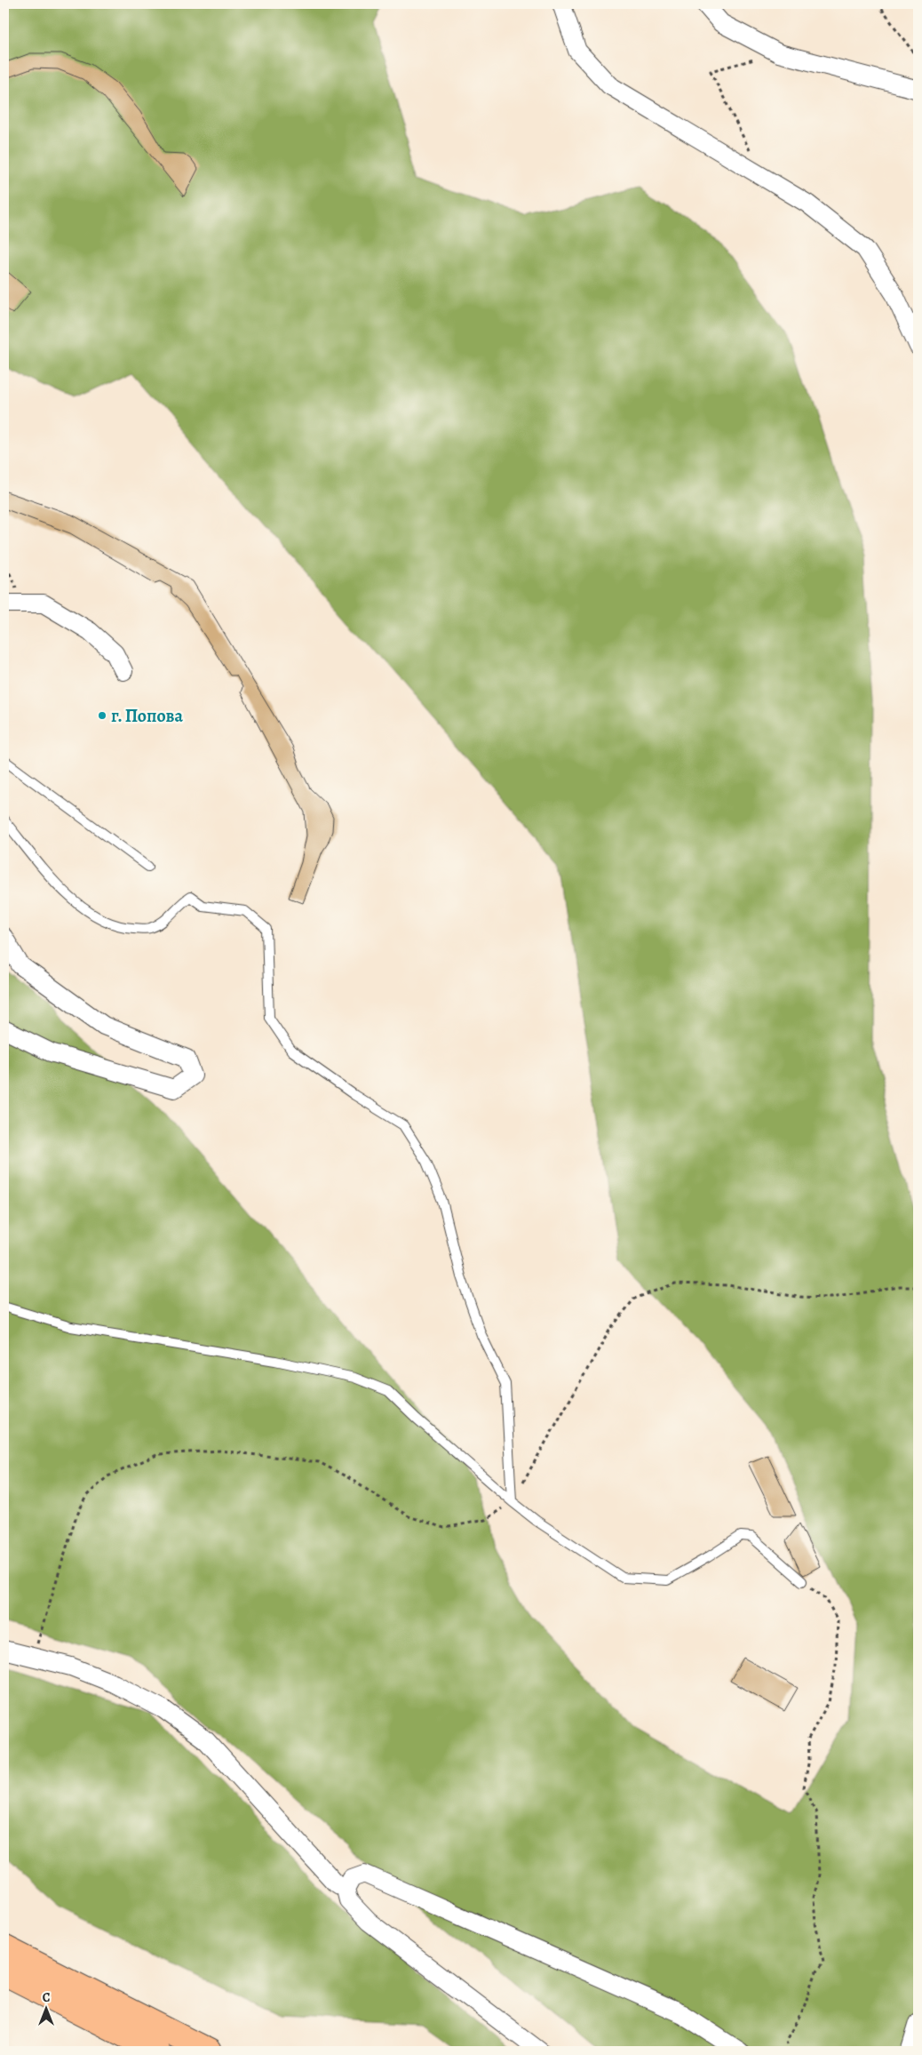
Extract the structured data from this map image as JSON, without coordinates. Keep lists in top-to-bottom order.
{
  "places": ["г. Попова"],
  "north": "top"
}
